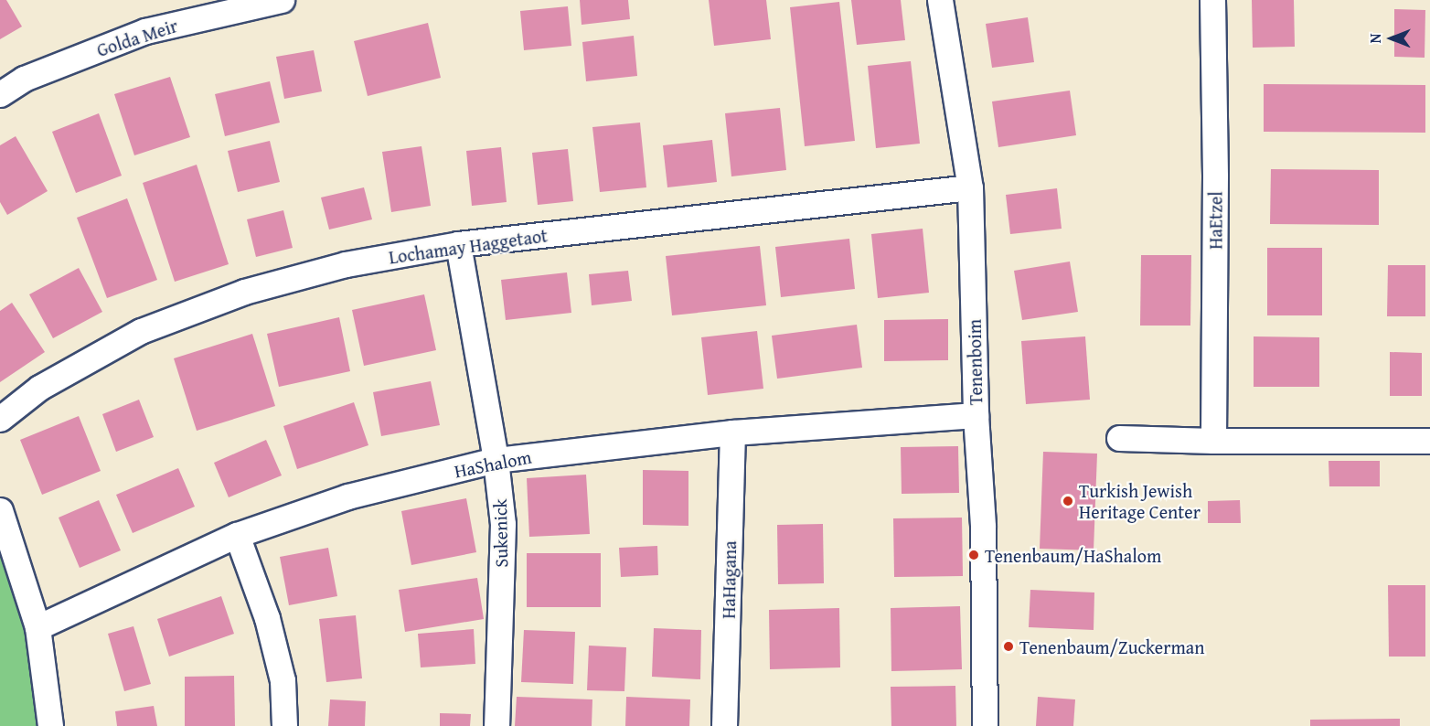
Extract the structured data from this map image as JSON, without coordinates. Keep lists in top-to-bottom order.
{
  "streets": {
    "street": [
      "Golda Meir",
      "HaEtzel",
      "Lochamay Haggetaot",
      "Tenenboim",
      "HaShalom",
      "Sukenick",
      "HaHagana"
    ]
  },
  "crossings": [
    ["Lochamay Haggetaot", "Tenenboim"],
    ["Lochamay Haggetaot", "Sukenick"],
    ["Tenenboim", "HaShalom"],
    ["HaShalom", "Sukenick"],
    ["HaShalom", "HaHagana"]
  ],
  "places": ["Turkish Jewish Heritage Center", "Tenenbaum/HaShalom", "Tenenbaum/Zuckerman"],
  "north": "left"
}
